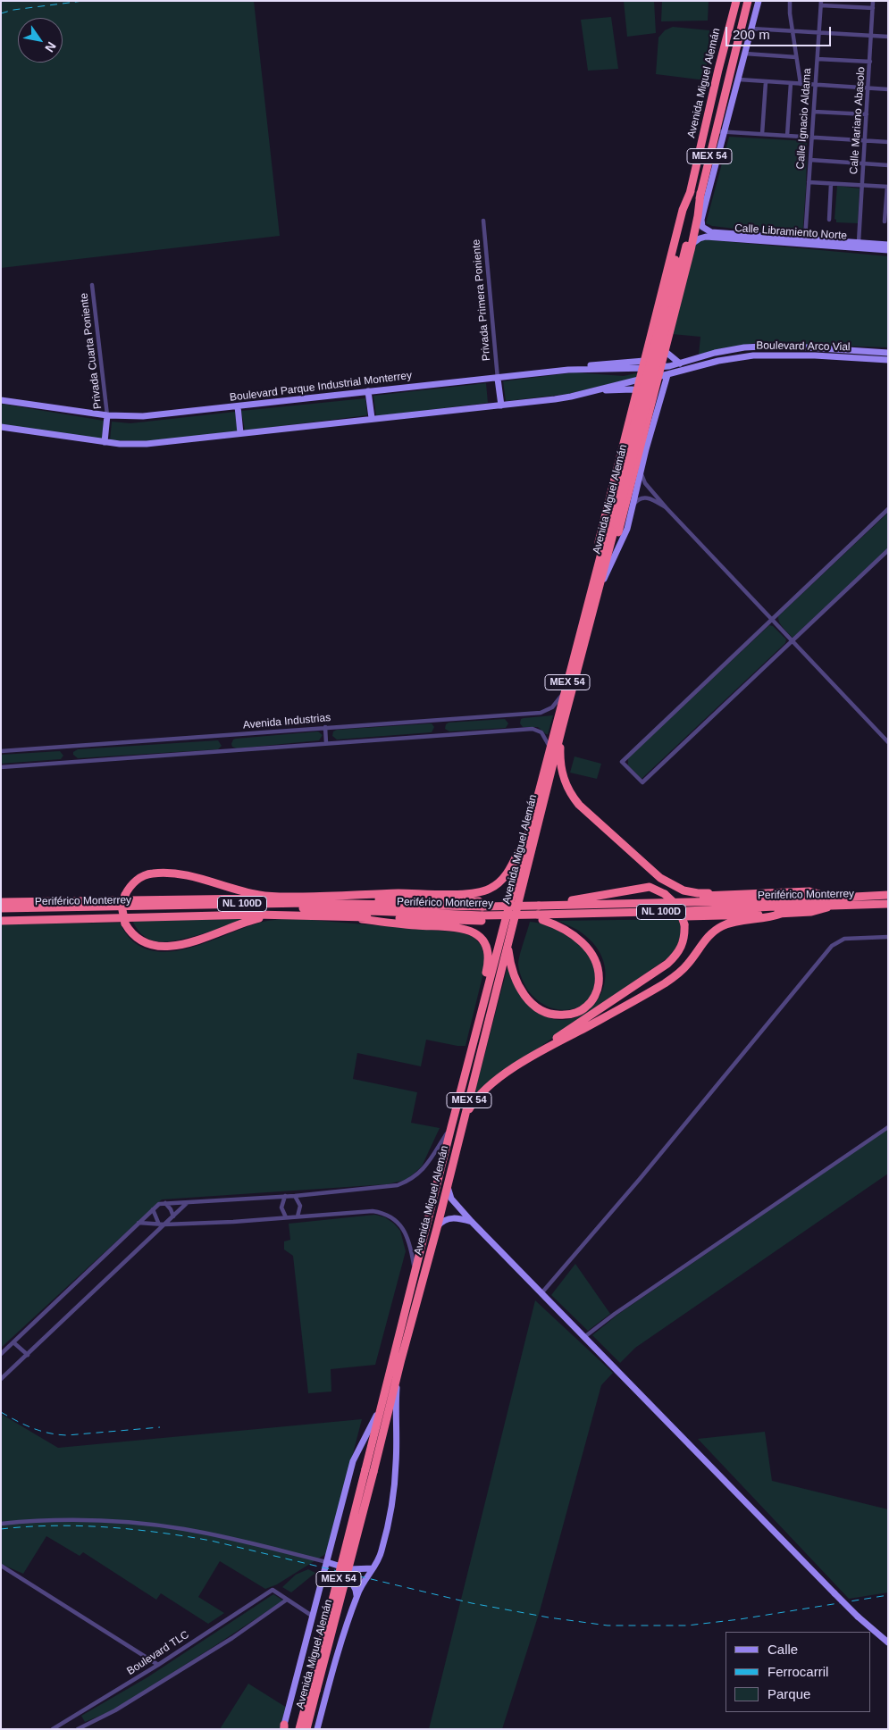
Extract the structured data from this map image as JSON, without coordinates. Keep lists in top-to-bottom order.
{
  "streets": {
    "highway": [
      "Avenida Miguel Alemán",
      "MEX 54",
      "Periférico Monterrey",
      "NL 100D"
    ],
    "street": [
      "Calle Ignacio Aldama",
      "Calle Mariano Abasolo",
      "Calle Libramiento Norte",
      "Privada Primera Poniente",
      "Boulevard Arco Vial",
      "Privada Cuarta Poniente",
      "Boulevard Parque Industrial Monterrey",
      "Avenida Industrias",
      "Boulevard TLC"
    ]
  },
  "crossings": [
    ["Avenida Miguel Alemán", "Avenida Industrias"],
    ["Calle Ignacio Aldama", "Calle Libramiento Norte"],
    ["Calle Mariano Abasolo", "Calle Libramiento Norte"],
    ["Privada Primera Poniente", "Boulevard Parque Industrial Monterrey"],
    ["Boulevard Arco Vial", "Boulevard Parque Industrial Monterrey"],
    ["Privada Cuarta Poniente", "Boulevard Parque Industrial Monterrey"]
  ],
  "legend": ["Calle", "Ferrocarril", "Parque"],
  "scale_bar": "200 m",
  "north": "bottom right"
}
